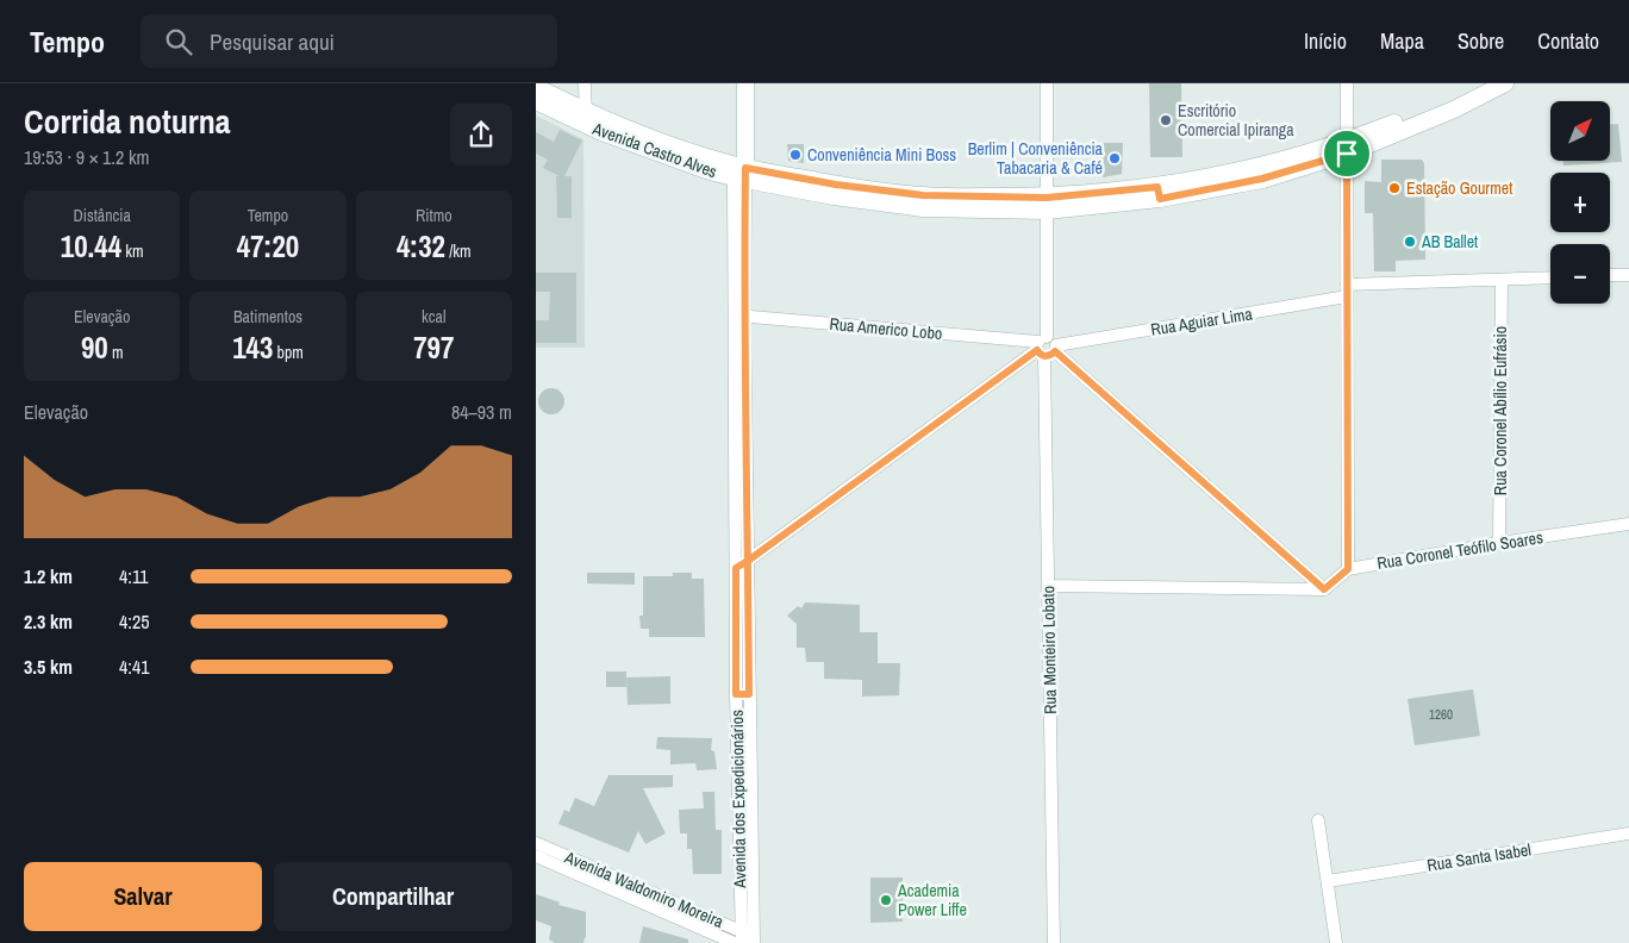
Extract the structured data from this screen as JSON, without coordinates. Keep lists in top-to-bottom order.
{
  "streets": {
    "main road": ["Avenida Castro Alves", "Avenida dos Expedicionários"],
    "street": [
      "Rua Aguiar Lima",
      "Rua Americo Lobo",
      "Rua Coronel Abílio Eufrásio",
      "Rua Coronel Teófilo Soares",
      "Rua Monteiro Lobato",
      "Rua Santa Isabel",
      "Avenida Waldomiro Moreira"
    ]
  },
  "crossings": [
    ["Avenida Castro Alves", "Rua Monteiro Lobato"],
    ["Avenida Castro Alves", "Avenida dos Expedicionários"],
    ["Rua Aguiar Lima", "Rua Americo Lobo"],
    ["Rua Aguiar Lima", "Rua Coronel Abílio Eufrásio"],
    ["Rua Aguiar Lima", "Rua Monteiro Lobato"],
    ["Rua Americo Lobo", "Rua Monteiro Lobato"],
    ["Rua Americo Lobo", "Avenida dos Expedicionários"],
    ["Rua Coronel Abílio Eufrásio", "Rua Coronel Teófilo Soares"],
    ["Avenida dos Expedicionários", "Avenida Waldomiro Moreira"]
  ],
  "places": [
    "Escritório Comercial Ipiranga",
    "Conveniência Mini Boss",
    "Berlim | Conveniência Tabacaria & Café",
    "Estação Gourmet",
    "AB Ballet",
    "Academia Power Liffe"
  ],
  "house_numbers": ["1260"],
  "north": "top right",
  "page": {
    "header": "Tempo",
    "search": "Pesquisar aqui",
    "nav": [
      "Início",
      "Mapa",
      "Sobre",
      "Contato"
    ],
    "heading": ["Corrida noturna", "19:53 · 9 × 1.2 km"],
    "map_buttons": ["+", "−"],
    "stats": [
      ["Distância", "10.44 km"],
      ["Tempo", "47:20"],
      ["Ritmo", "4:32 /km"],
      ["Elevação", "90 m"],
      ["Batimentos", "143 bpm"],
      ["kcal", "797"]
    ],
    "chart": ["Elevação", "84–93 m"],
    "list": [
      {
        "name": "1.2 km",
        "note": "4:11"
      },
      {
        "name": "2.3 km",
        "note": "4:25"
      },
      {
        "name": "3.5 km",
        "note": "4:41"
      }
    ],
    "buttons": ["Salvar", "Compartilhar"]
  }
}
